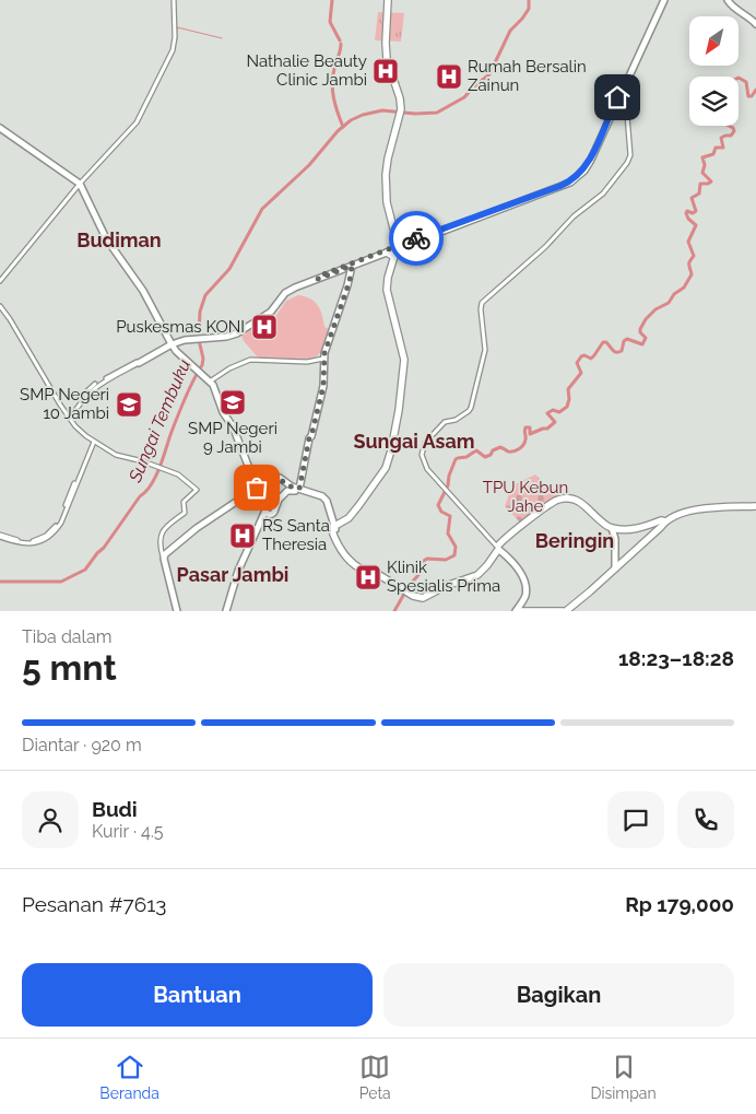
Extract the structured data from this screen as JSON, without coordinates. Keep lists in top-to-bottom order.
{
  "districts": [
    "Budiman",
    "Sungai Asam",
    "Beringin",
    "Pasar Jambi"
  ],
  "water": ["Sungai Tembuku"],
  "parks": ["TPU Kebun Jahe"],
  "places": {
    "hospital": [
      "Nathalie Beauty Clinic Jambi",
      "Rumah Bersalin Zainun",
      "Puskesmas KONI",
      "RS Santa Theresia",
      "Klinik Spesialis Prima"
    ],
    "school or university": ["SMP Negeri 9 Jambi", "SMP Negeri 10 Jambi"]
  },
  "north": "bottom left",
  "page": {
    "heading": ["5 mnt", "Tiba dalam", "18:23–18:28"],
    "panel": [
      "Budi",
      "Kurir · 4.5",
      "Pesanan #7613",
      "Rp 179,000"
    ],
    "bar": "Diantar · 920 m",
    "buttons": ["Bantuan", "Bagikan"],
    "tabs": ["Beranda", "Peta", "Disimpan"]
  }
}
